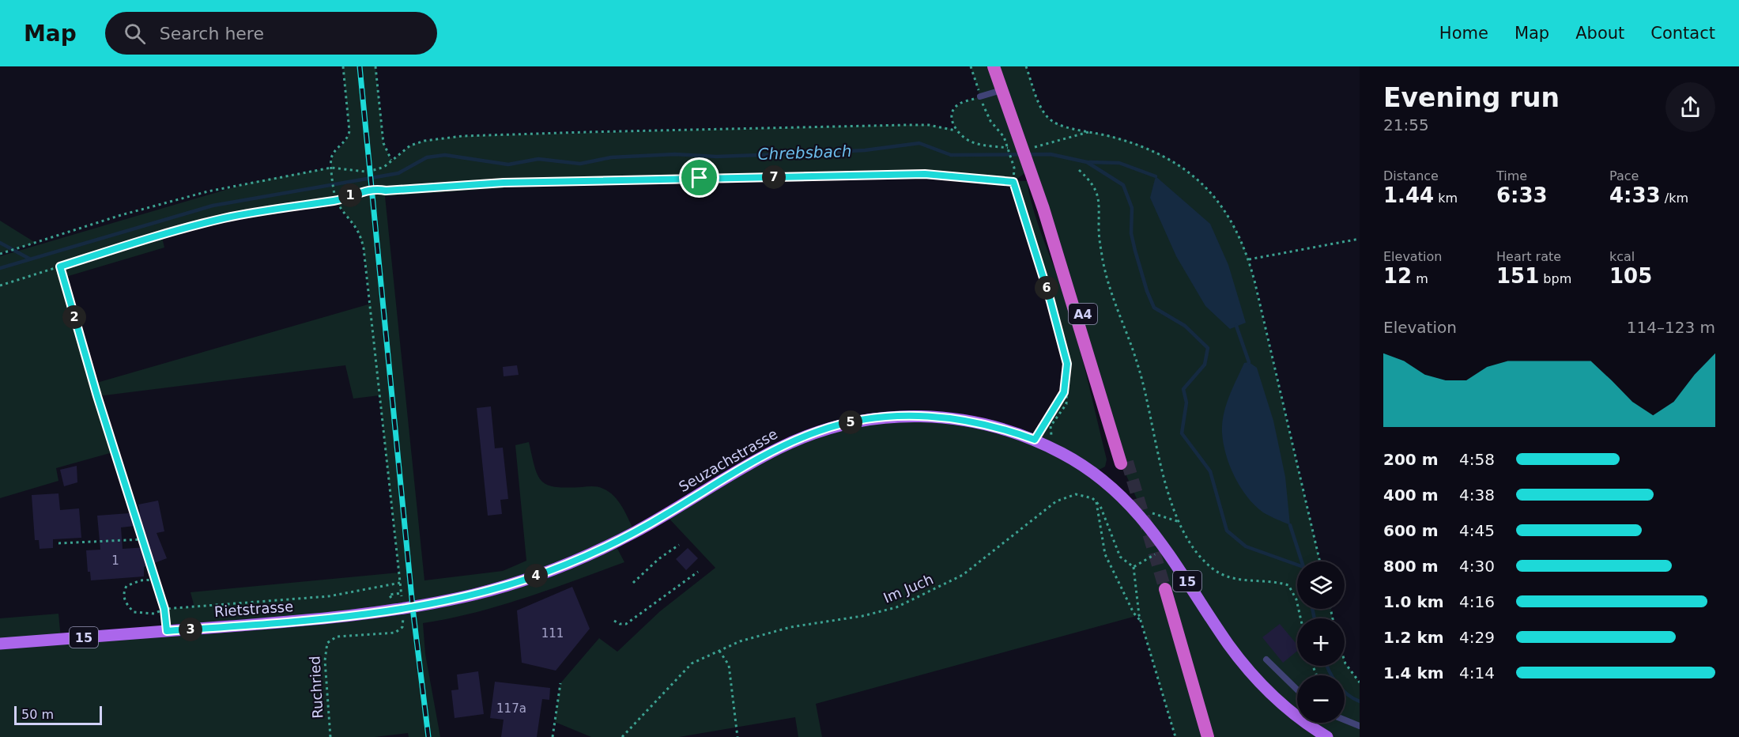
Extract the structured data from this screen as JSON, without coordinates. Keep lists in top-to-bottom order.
{
  "streets": {
    "highway": ["A4"],
    "main road": ["Seuzachstrasse", "15", "Rietstrasse"],
    "path": ["Im Juch", "Ruchried"]
  },
  "crossings": [
    ["Seuzachstrasse", "Rietstrasse"]
  ],
  "water": ["Chrebsbach"],
  "house_numbers": ["1", "111", "117a"],
  "scale_bar": "50 m",
  "page": {
    "header": "Map",
    "search": "Search here",
    "nav": [
      "Home",
      "Map",
      "About",
      "Contact"
    ],
    "heading": ["Evening run", "21:55"],
    "stats": [
      ["Distance", "1.44 km"],
      ["Time", "6:33"],
      ["Pace", "4:33 /km"],
      ["Elevation", "12 m"],
      ["Heart rate", "151 bpm"],
      ["kcal", "105"]
    ],
    "pins": [
      "7",
      "1",
      "6",
      "2",
      "5",
      "4",
      "3"
    ],
    "chart": ["Elevation", "114–123 m"],
    "list": [
      {
        "name": "200 m",
        "note": "4:58"
      },
      {
        "name": "400 m",
        "note": "4:38"
      },
      {
        "name": "600 m",
        "note": "4:45"
      },
      {
        "name": "800 m",
        "note": "4:30"
      },
      {
        "name": "1.0 km",
        "note": "4:16"
      },
      {
        "name": "1.2 km",
        "note": "4:29"
      },
      {
        "name": "1.4 km",
        "note": "4:14"
      }
    ],
    "map_buttons": ["+", "−"],
    "scale": "50 m"
  }
}
